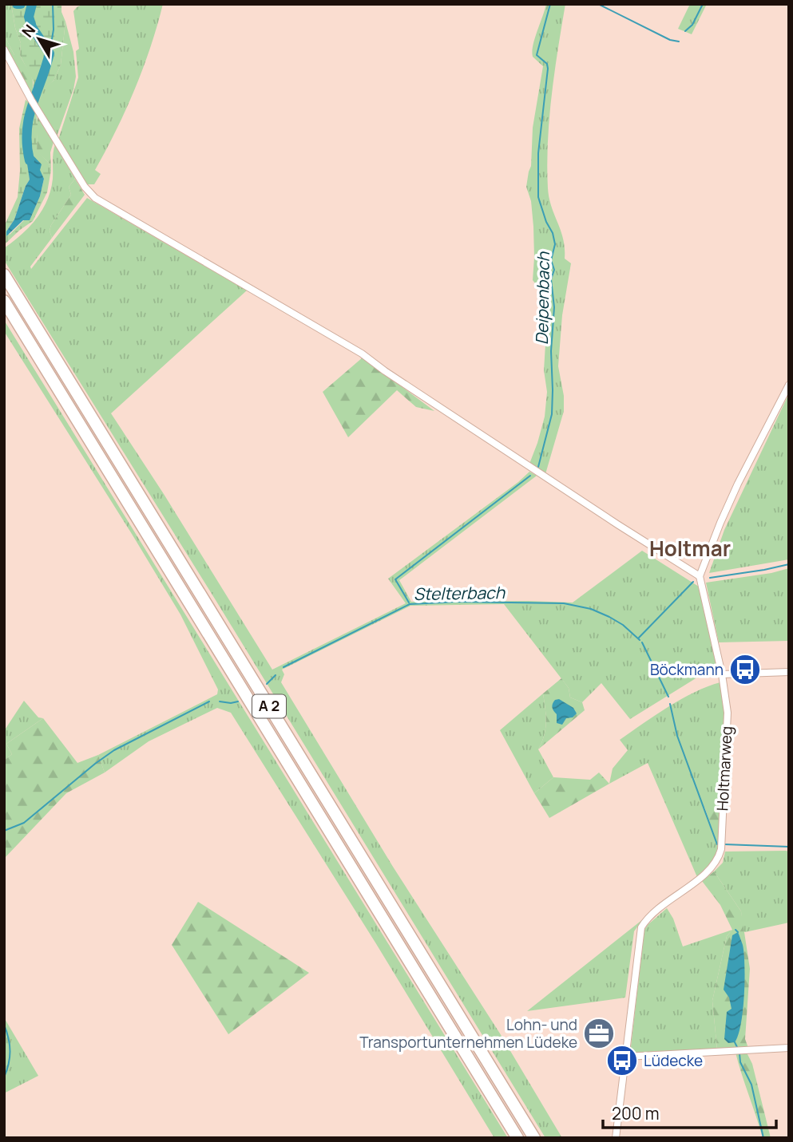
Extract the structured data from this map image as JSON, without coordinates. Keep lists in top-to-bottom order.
{
  "streets": {
    "highway": ["A 2"],
    "street": ["Holtmarweg"]
  },
  "districts": ["Holtmar"],
  "water": ["Deipenbach", "Stelterbach"],
  "places": {
    "bus stop": ["Böckmann", "Lüdecke"],
    "office": ["Lohn- und Transportunternehmen Lüdeke"]
  },
  "scale_bar": "200 m",
  "north": "top left"
}
